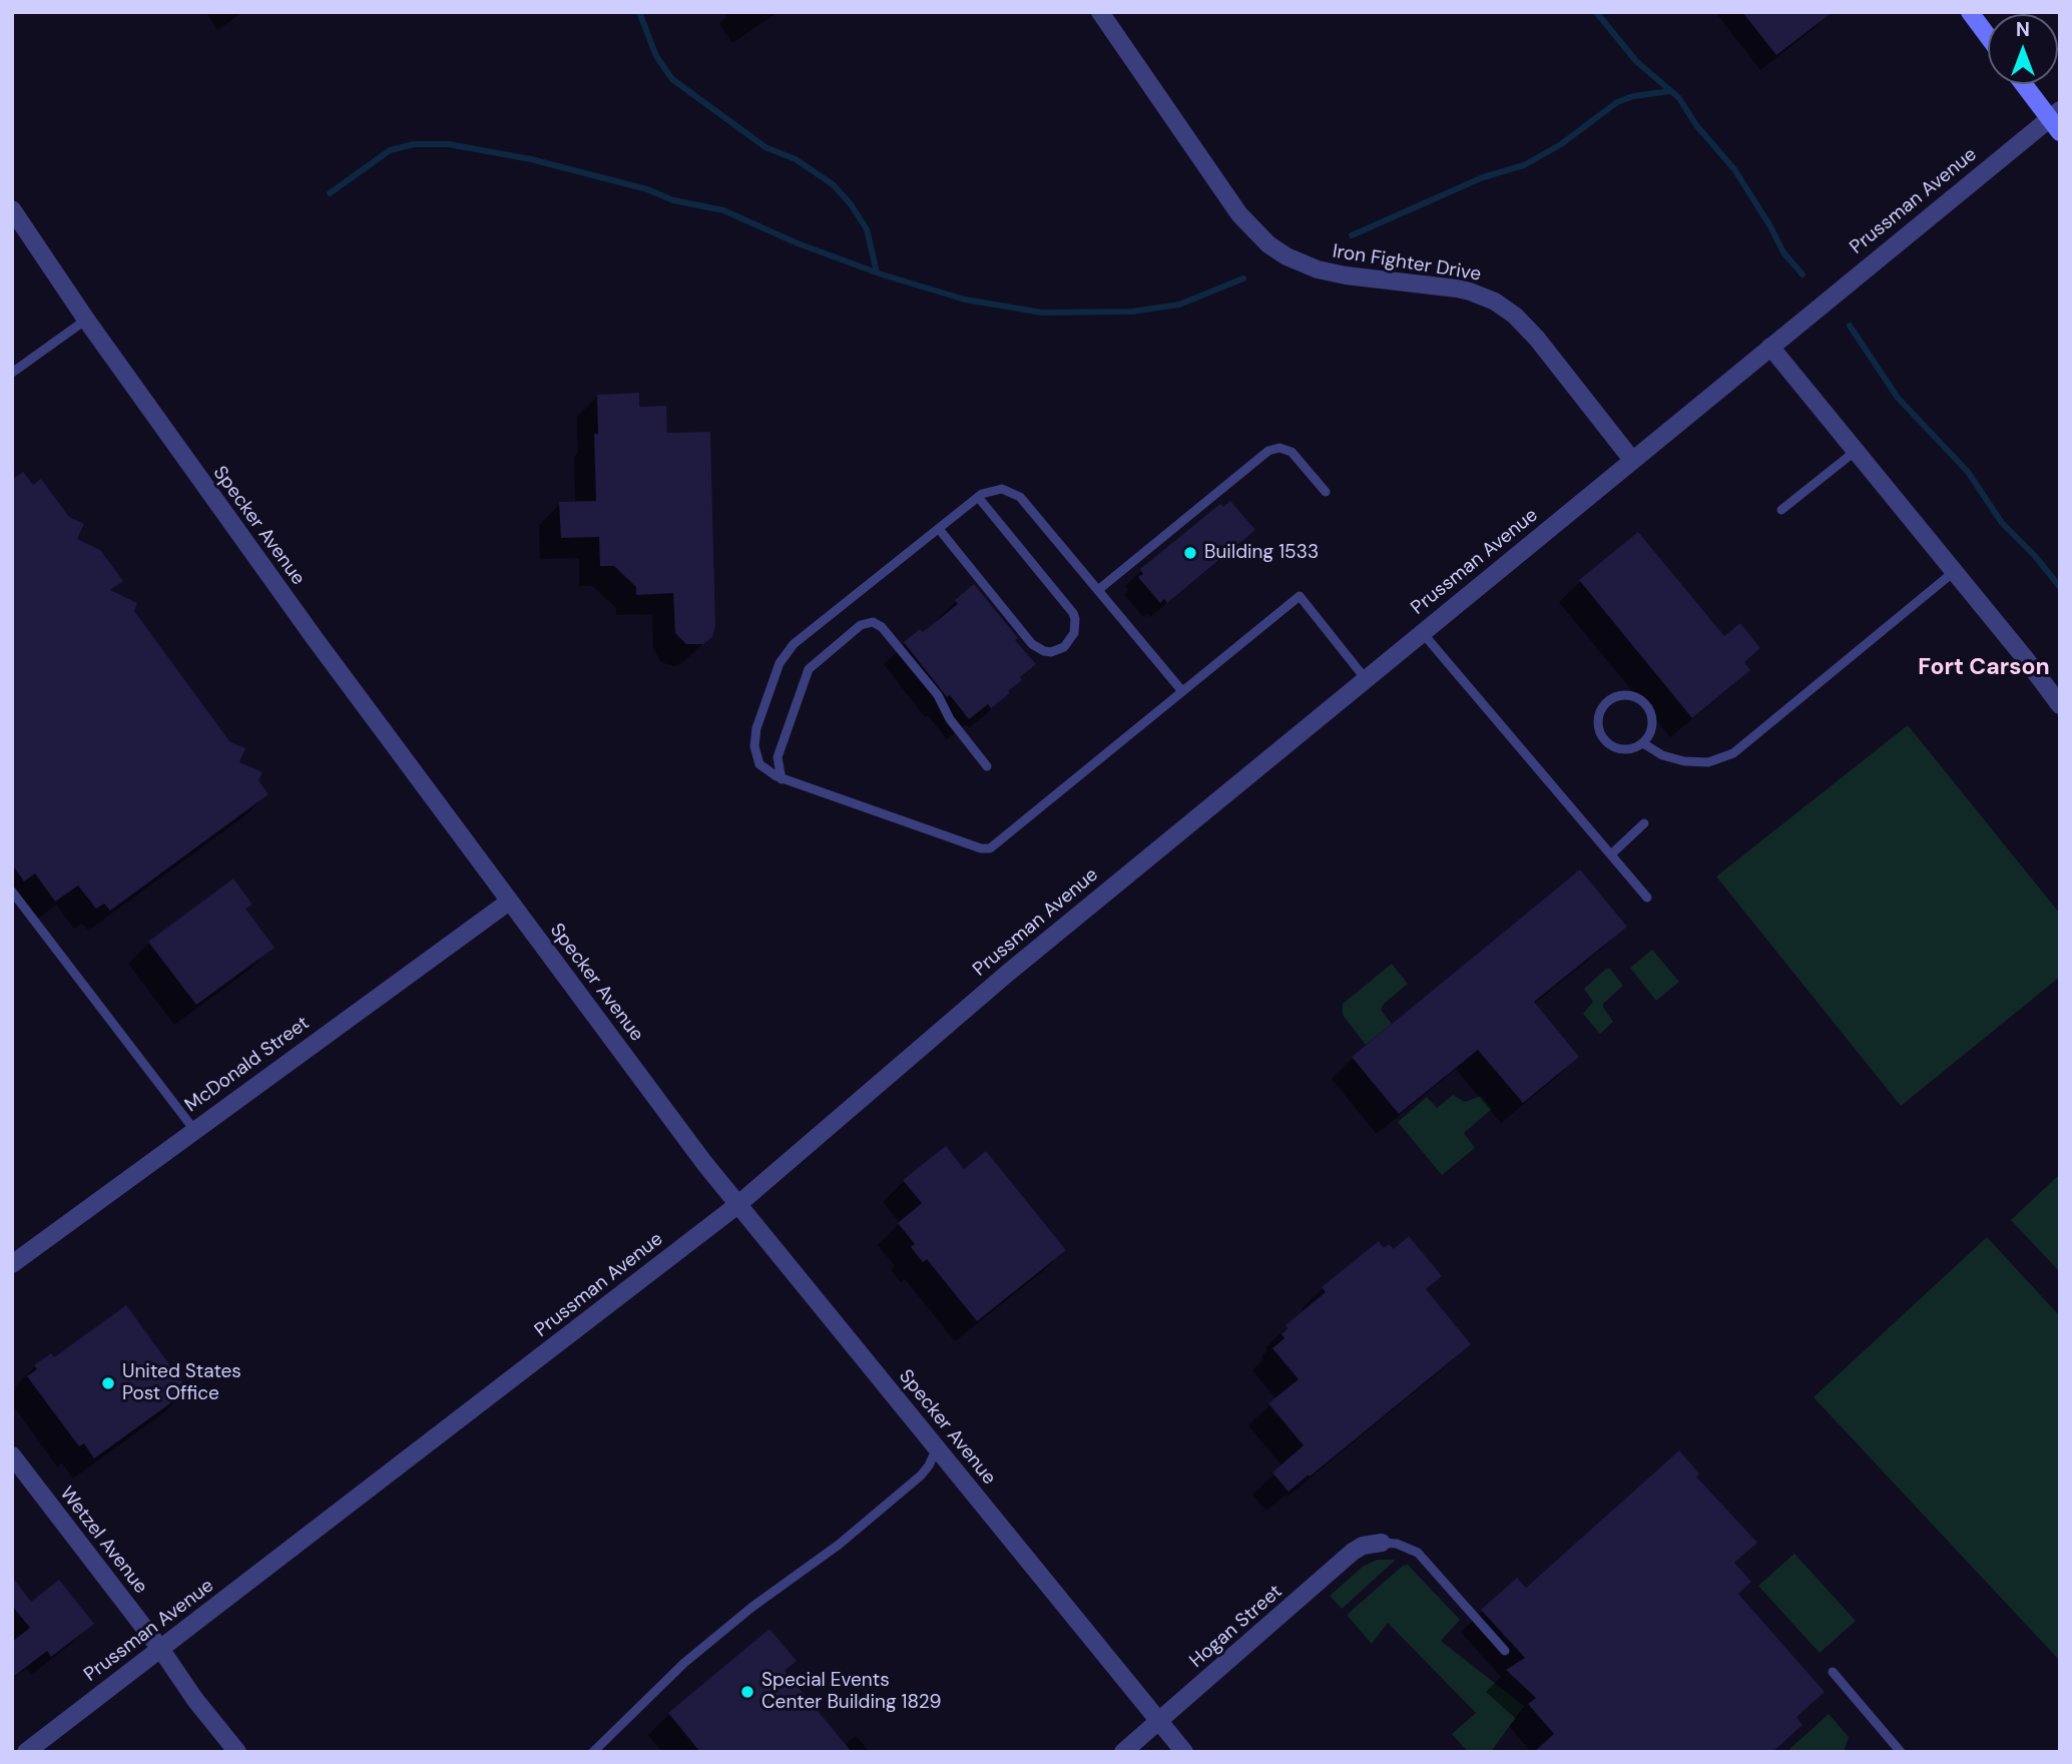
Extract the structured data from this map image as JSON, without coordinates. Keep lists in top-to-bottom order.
{
  "streets": {
    "street": [
      "Prussman Avenue",
      "Iron Fighter Drive",
      "Specker Avenue",
      "McDonald Street",
      "Wetzel Avenue",
      "Hogan Street"
    ]
  },
  "crossings": [
    ["Prussman Avenue", "Iron Fighter Drive"],
    ["Prussman Avenue", "Specker Avenue"],
    ["Prussman Avenue", "Wetzel Avenue"],
    ["Specker Avenue", "McDonald Street"],
    ["Specker Avenue", "Hogan Street"]
  ],
  "districts": ["Fort Carson"],
  "places": ["Building 1533", "United States Post Office", "Special Events Center Building 1829"],
  "north": "top"
}
